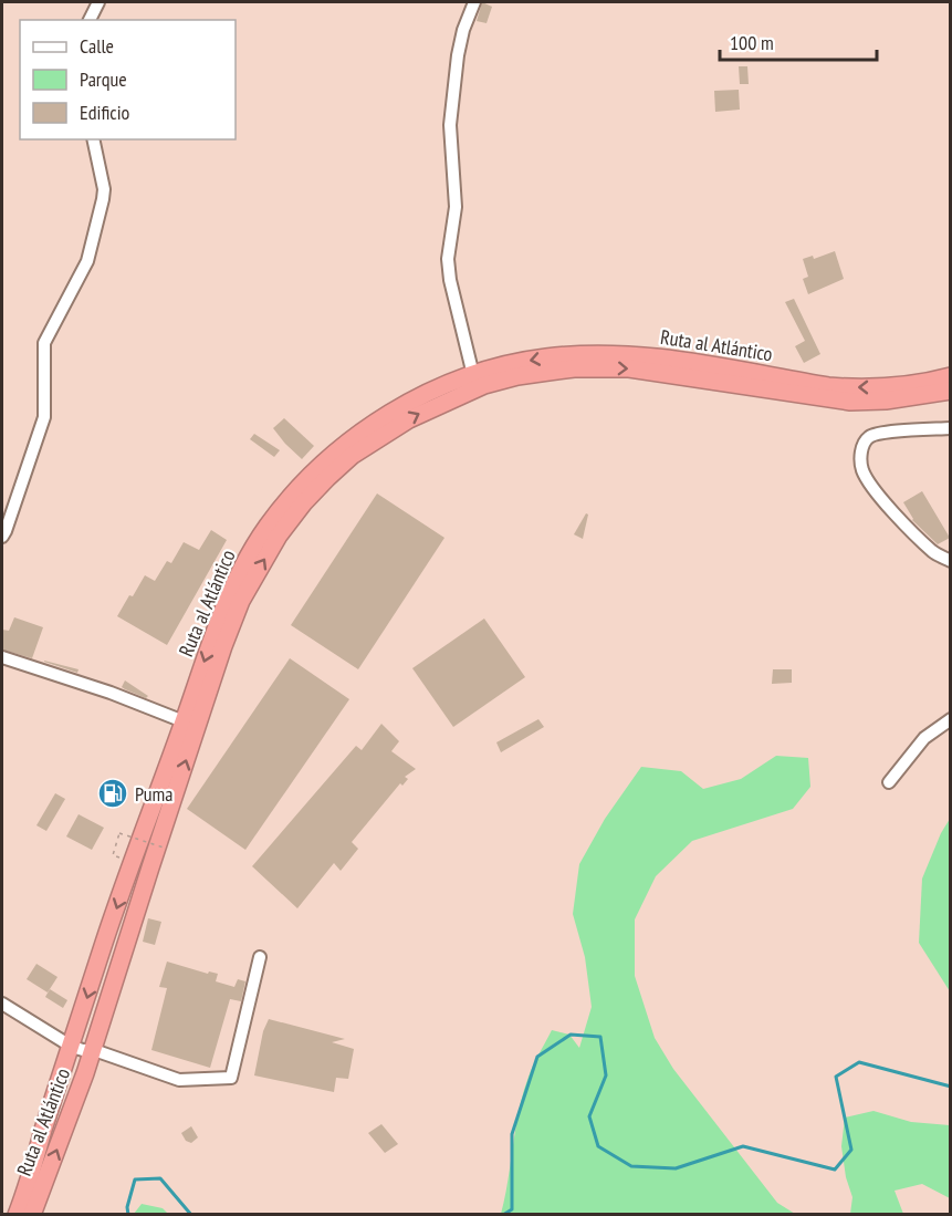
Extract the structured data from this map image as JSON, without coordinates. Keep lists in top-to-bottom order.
{
  "streets": {
    "highway": ["Ruta al Atlántico"]
  },
  "places": {
    "fuel station": ["Puma"]
  },
  "legend": ["Calle", "Parque", "Edificio"],
  "scale_bar": "100 m"
}
